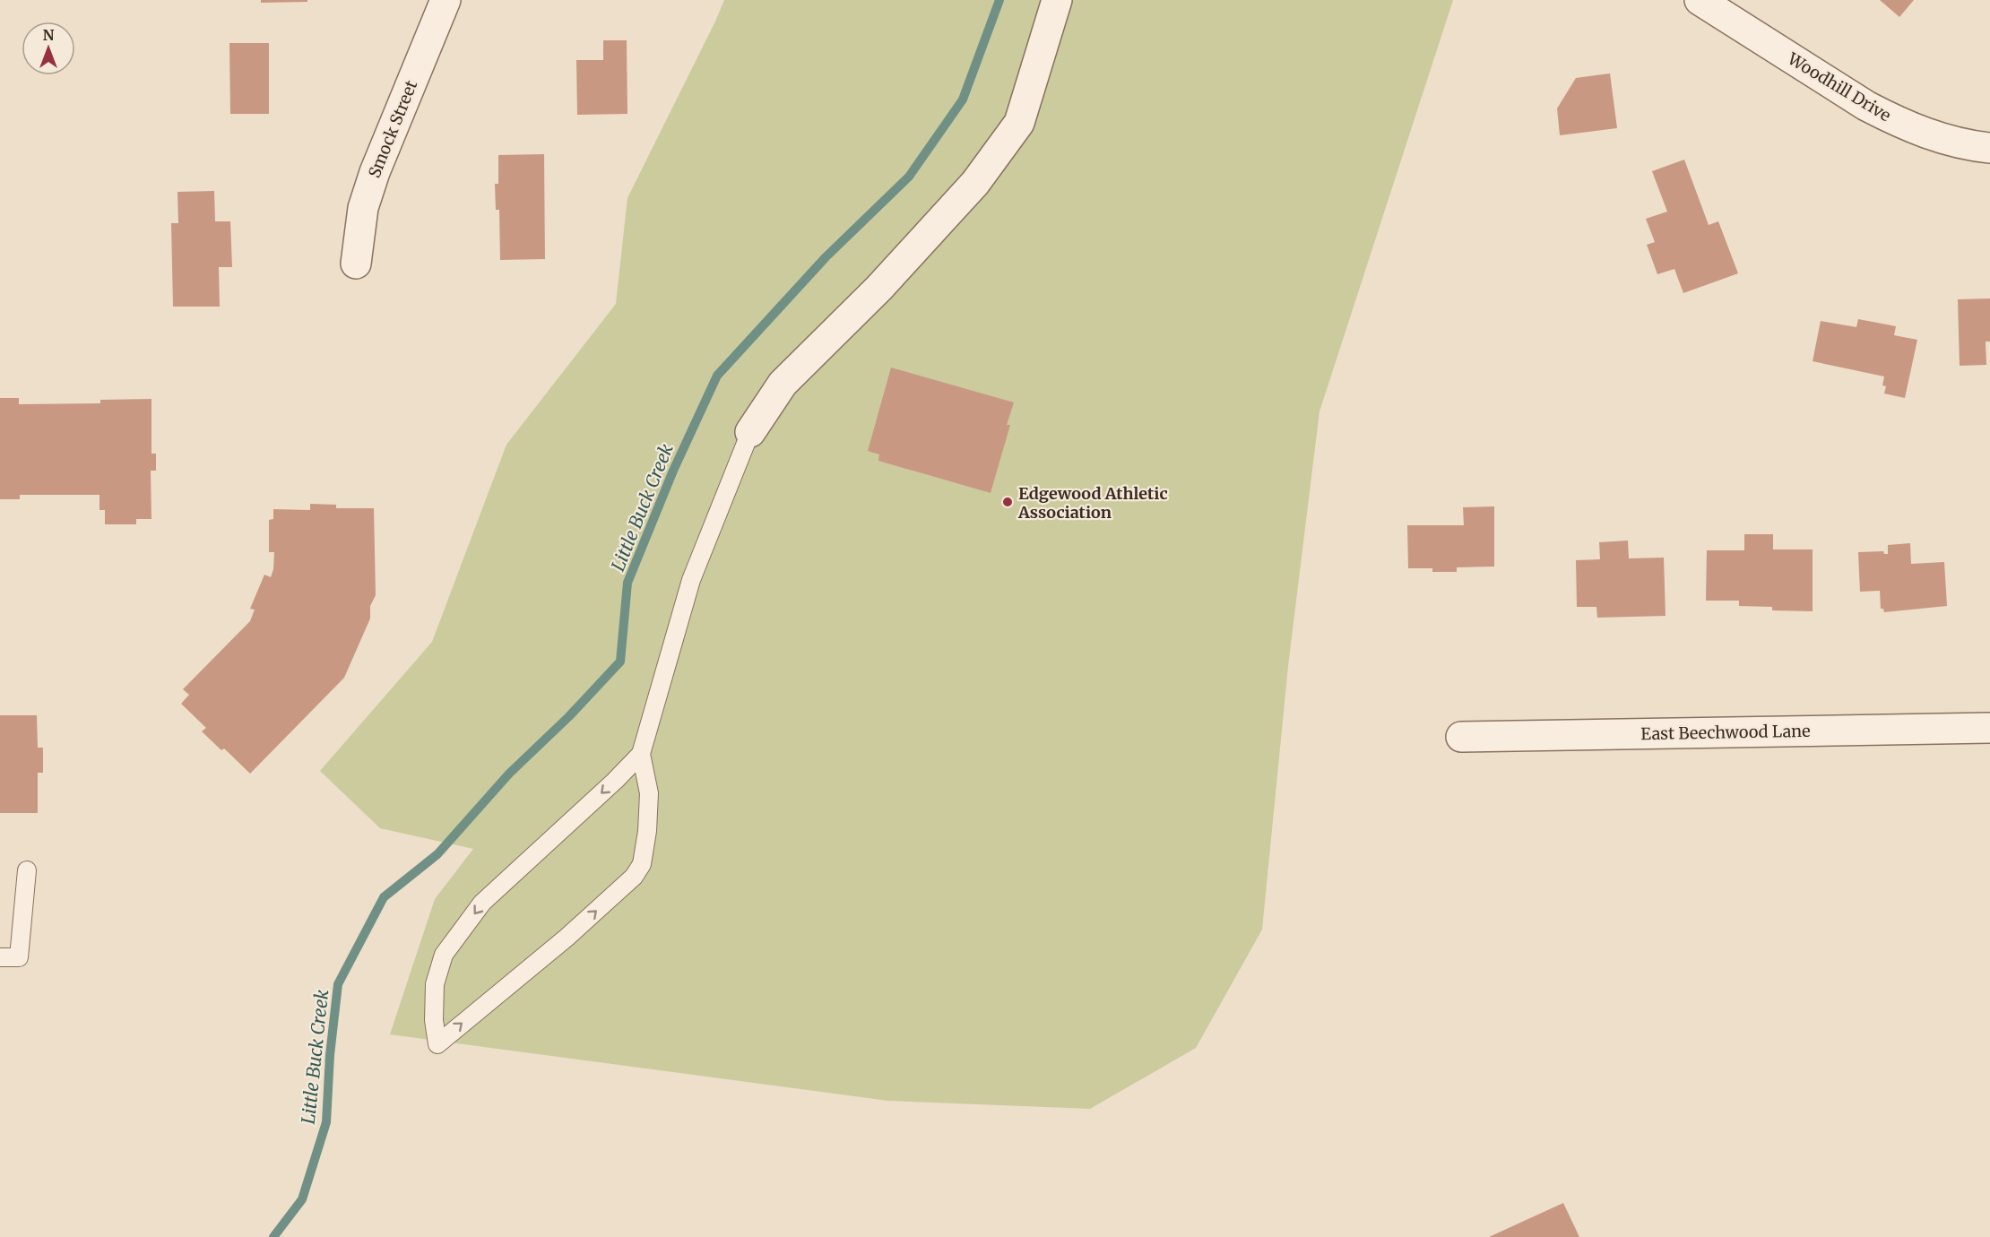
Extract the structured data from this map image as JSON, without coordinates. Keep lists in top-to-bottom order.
{
  "streets": {
    "street": ["Woodhill Drive", "Smock Street", "East Beechwood Lane"]
  },
  "water": ["Little Buck Creek"],
  "places": ["Edgewood Athletic Association"],
  "north": "top"
}
